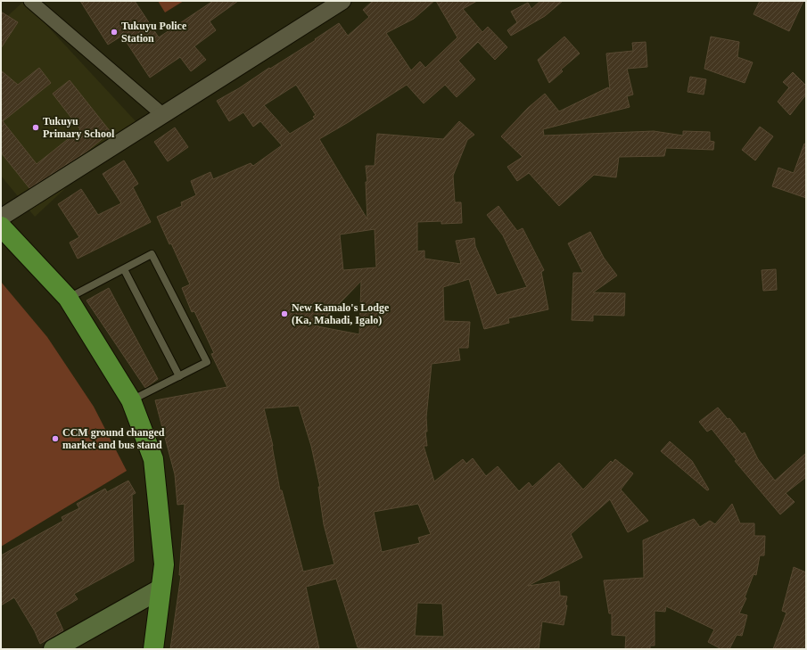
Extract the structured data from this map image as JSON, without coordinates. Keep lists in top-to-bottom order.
{
  "places": [
    "Tukuyu Police Station",
    "Tukuyu Primary School",
    "New Kamalo's Lodge (Ka, Mahadi, Igalo)",
    "CCM ground changed market and bus stand"
  ]
}
